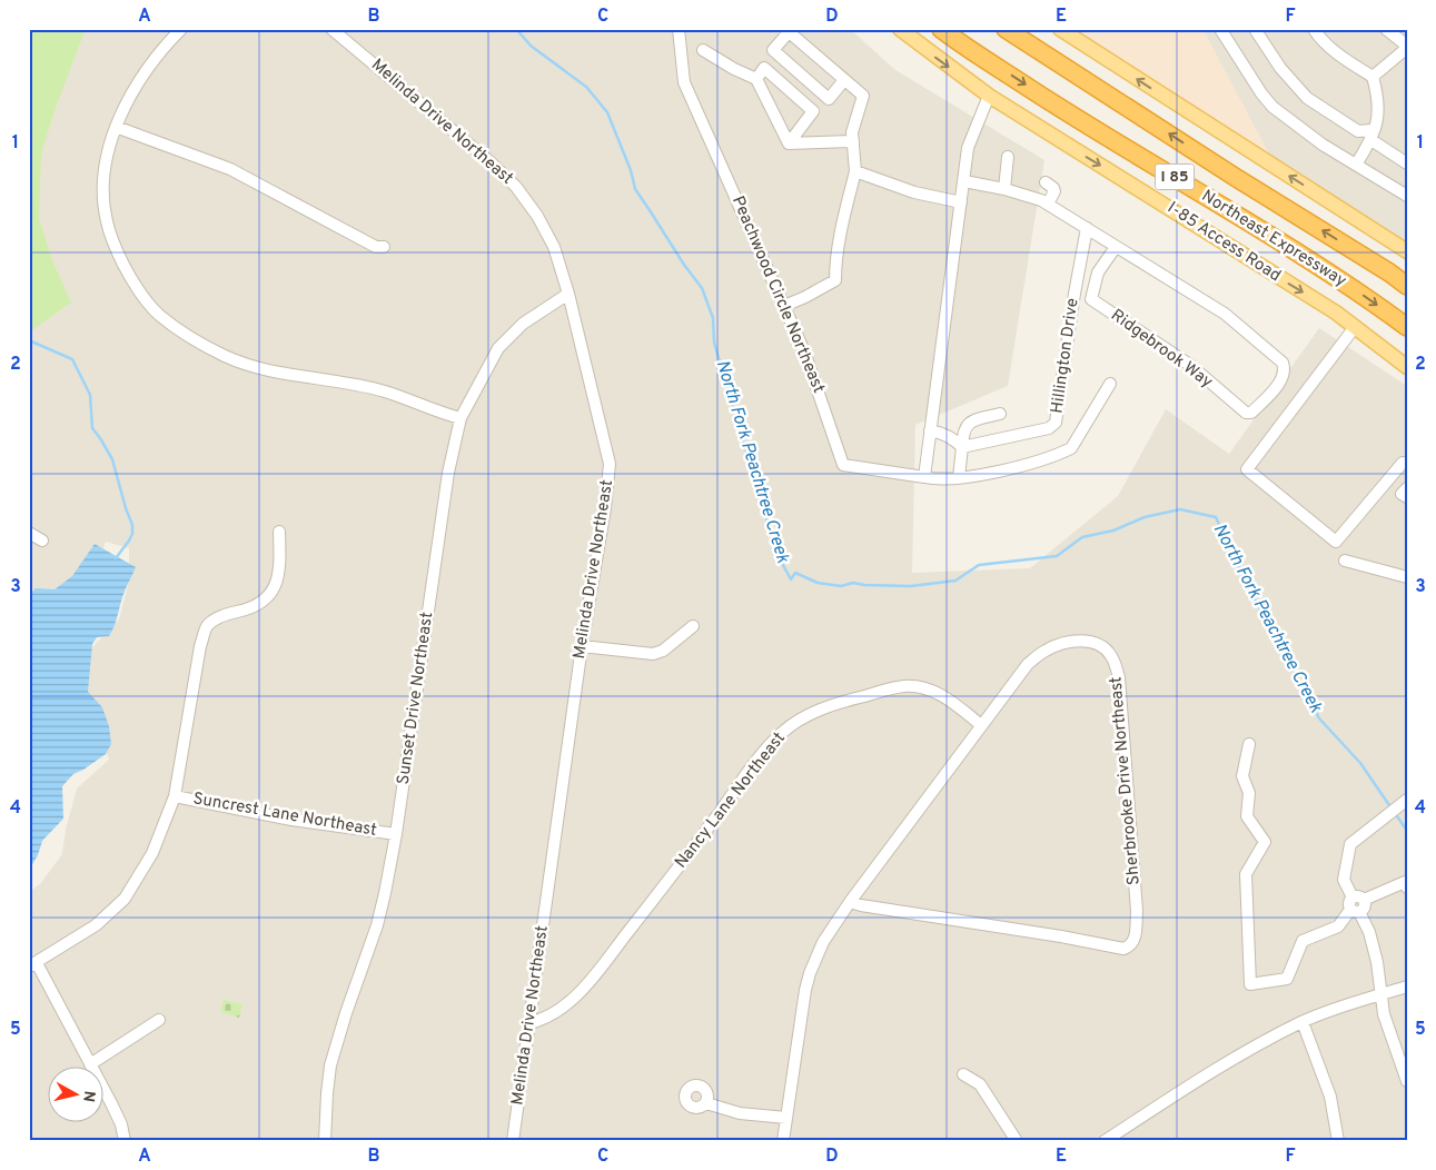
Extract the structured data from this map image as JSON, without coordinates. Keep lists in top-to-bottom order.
{
  "streets": {
    "highway": ["I 85", "Northeast Expressway"],
    "main road": ["I-85 Access Road"],
    "street": [
      "Melinda Drive Northeast",
      "Peachwood Circle Northeast",
      "Ridgebrook Way",
      "Hillington Drive",
      "Sunset Drive Northeast",
      "Sherbrooke Drive Northeast",
      "Nancy Lane Northeast",
      "Suncrest Lane Northeast"
    ]
  },
  "crossings": [
    ["Melinda Drive Northeast", "Sunset Drive Northeast"],
    ["Melinda Drive Northeast", "Nancy Lane Northeast"],
    ["Peachwood Circle Northeast", "Hillington Drive"],
    ["Ridgebrook Way", "Hillington Drive"],
    ["Sunset Drive Northeast", "Suncrest Lane Northeast"],
    ["Sherbrooke Drive Northeast", "Nancy Lane Northeast"]
  ],
  "water": ["North Fork Peachtree Creek"],
  "north": "right",
  "grid": {
    "columns": [
      "A",
      "B",
      "C",
      "D",
      "E",
      "F"
    ],
    "rows": [
      "1",
      "2",
      "3",
      "4",
      "5"
    ]
  }
}
